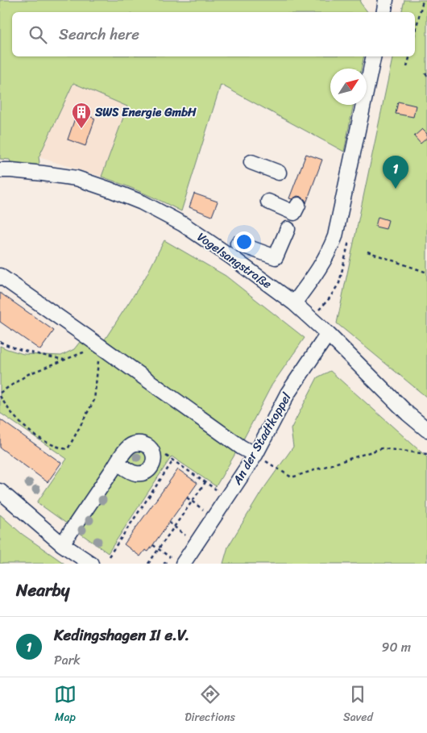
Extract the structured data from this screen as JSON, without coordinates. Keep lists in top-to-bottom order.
{
  "streets": {
    "street": ["Vogelsangstraße", "An der Stadtkoppel"]
  },
  "crossings": [
    ["Vogelsangstraße", "An der Stadtkoppel"]
  ],
  "places": {
    "building": ["SWS Energie GmbH"]
  },
  "north": "top right",
  "page": {
    "search": "Search here",
    "pins": "1",
    "heading": "Nearby",
    "list": [
      {
        "mark": "1",
        "name": "Kedingshagen II e.V.",
        "note": "Park",
        "value": "90 m"
      }
    ],
    "nav": ["Map", "Directions", "Saved"]
  }
}
